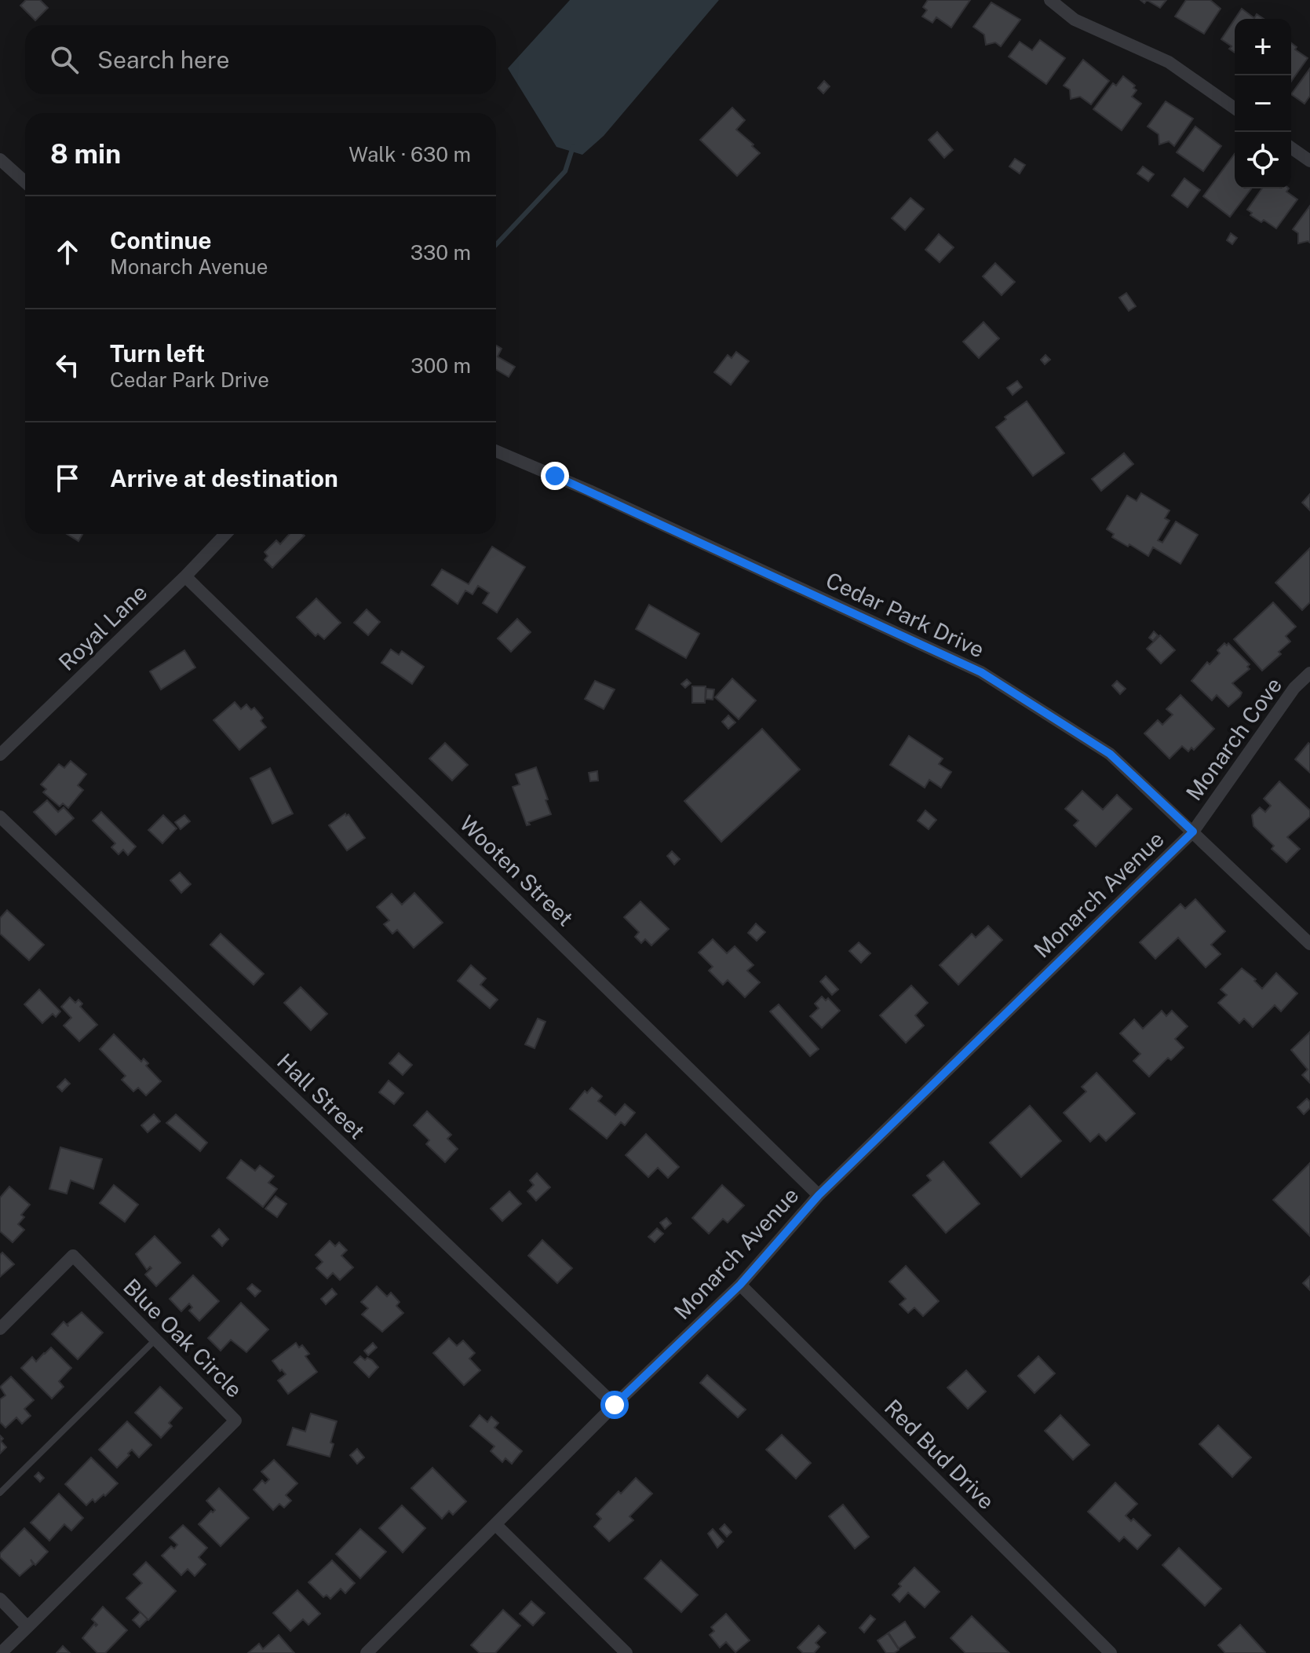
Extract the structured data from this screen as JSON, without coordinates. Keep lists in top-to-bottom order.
{
  "streets": {
    "street": [
      "Cedar Park Drive",
      "Royal Lane",
      "Monarch Cove",
      "Wooten Street",
      "Monarch Avenue",
      "Hall Street",
      "Blue Oak Circle",
      "Red Bud Drive"
    ]
  },
  "crossings": [
    ["Cedar Park Drive", "Monarch Cove"],
    ["Cedar Park Drive", "Monarch Avenue"],
    ["Royal Lane", "Wooten Street"],
    ["Monarch Cove", "Monarch Avenue"],
    ["Wooten Street", "Monarch Avenue"],
    ["Monarch Avenue", "Hall Street"],
    ["Monarch Avenue", "Red Bud Drive"]
  ],
  "page": {
    "map_buttons": ["+", "−"],
    "search": "Search here",
    "heading": ["8 min", "Walk · 630 m"],
    "list": [
      ["Continue", "Monarch Avenue", "330 m"],
      ["Turn left", "Cedar Park Drive", "300 m"],
      "Arrive at destination"
    ]
  }
}
